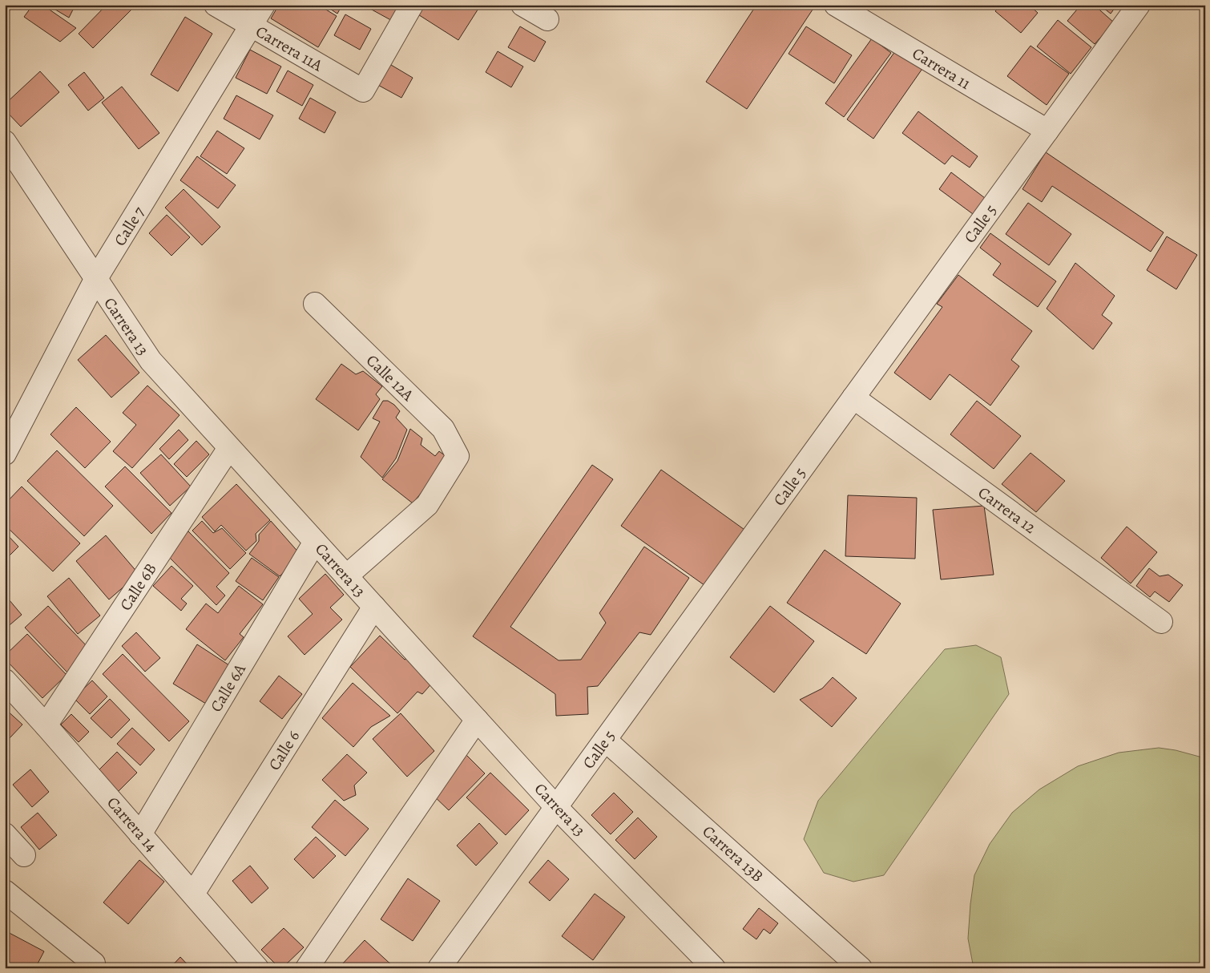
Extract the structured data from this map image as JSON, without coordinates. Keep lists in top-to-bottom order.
{
  "streets": {
    "street": [
      "Carrera 11A",
      "Carrera 11",
      "Calle 5",
      "Calle 7",
      "Carrera 13",
      "Calle 12A",
      "Carrera 12",
      "Calle 6B",
      "Calle 6A",
      "Calle 6",
      "Carrera 14",
      "Carrera 13B"
    ]
  },
  "crossings": [
    ["Carrera 11A", "Calle 7"],
    ["Carrera 11", "Calle 5"],
    ["Calle 5", "Carrera 13"],
    ["Calle 5", "Carrera 12"],
    ["Calle 5", "Carrera 13B"],
    ["Calle 7", "Carrera 13"],
    ["Carrera 13", "Calle 12A"],
    ["Carrera 13", "Calle 6B"],
    ["Carrera 13", "Calle 6A"],
    ["Carrera 13", "Calle 6"],
    ["Calle 6B", "Carrera 14"],
    ["Calle 6A", "Carrera 14"],
    ["Calle 6", "Carrera 14"]
  ]
}
